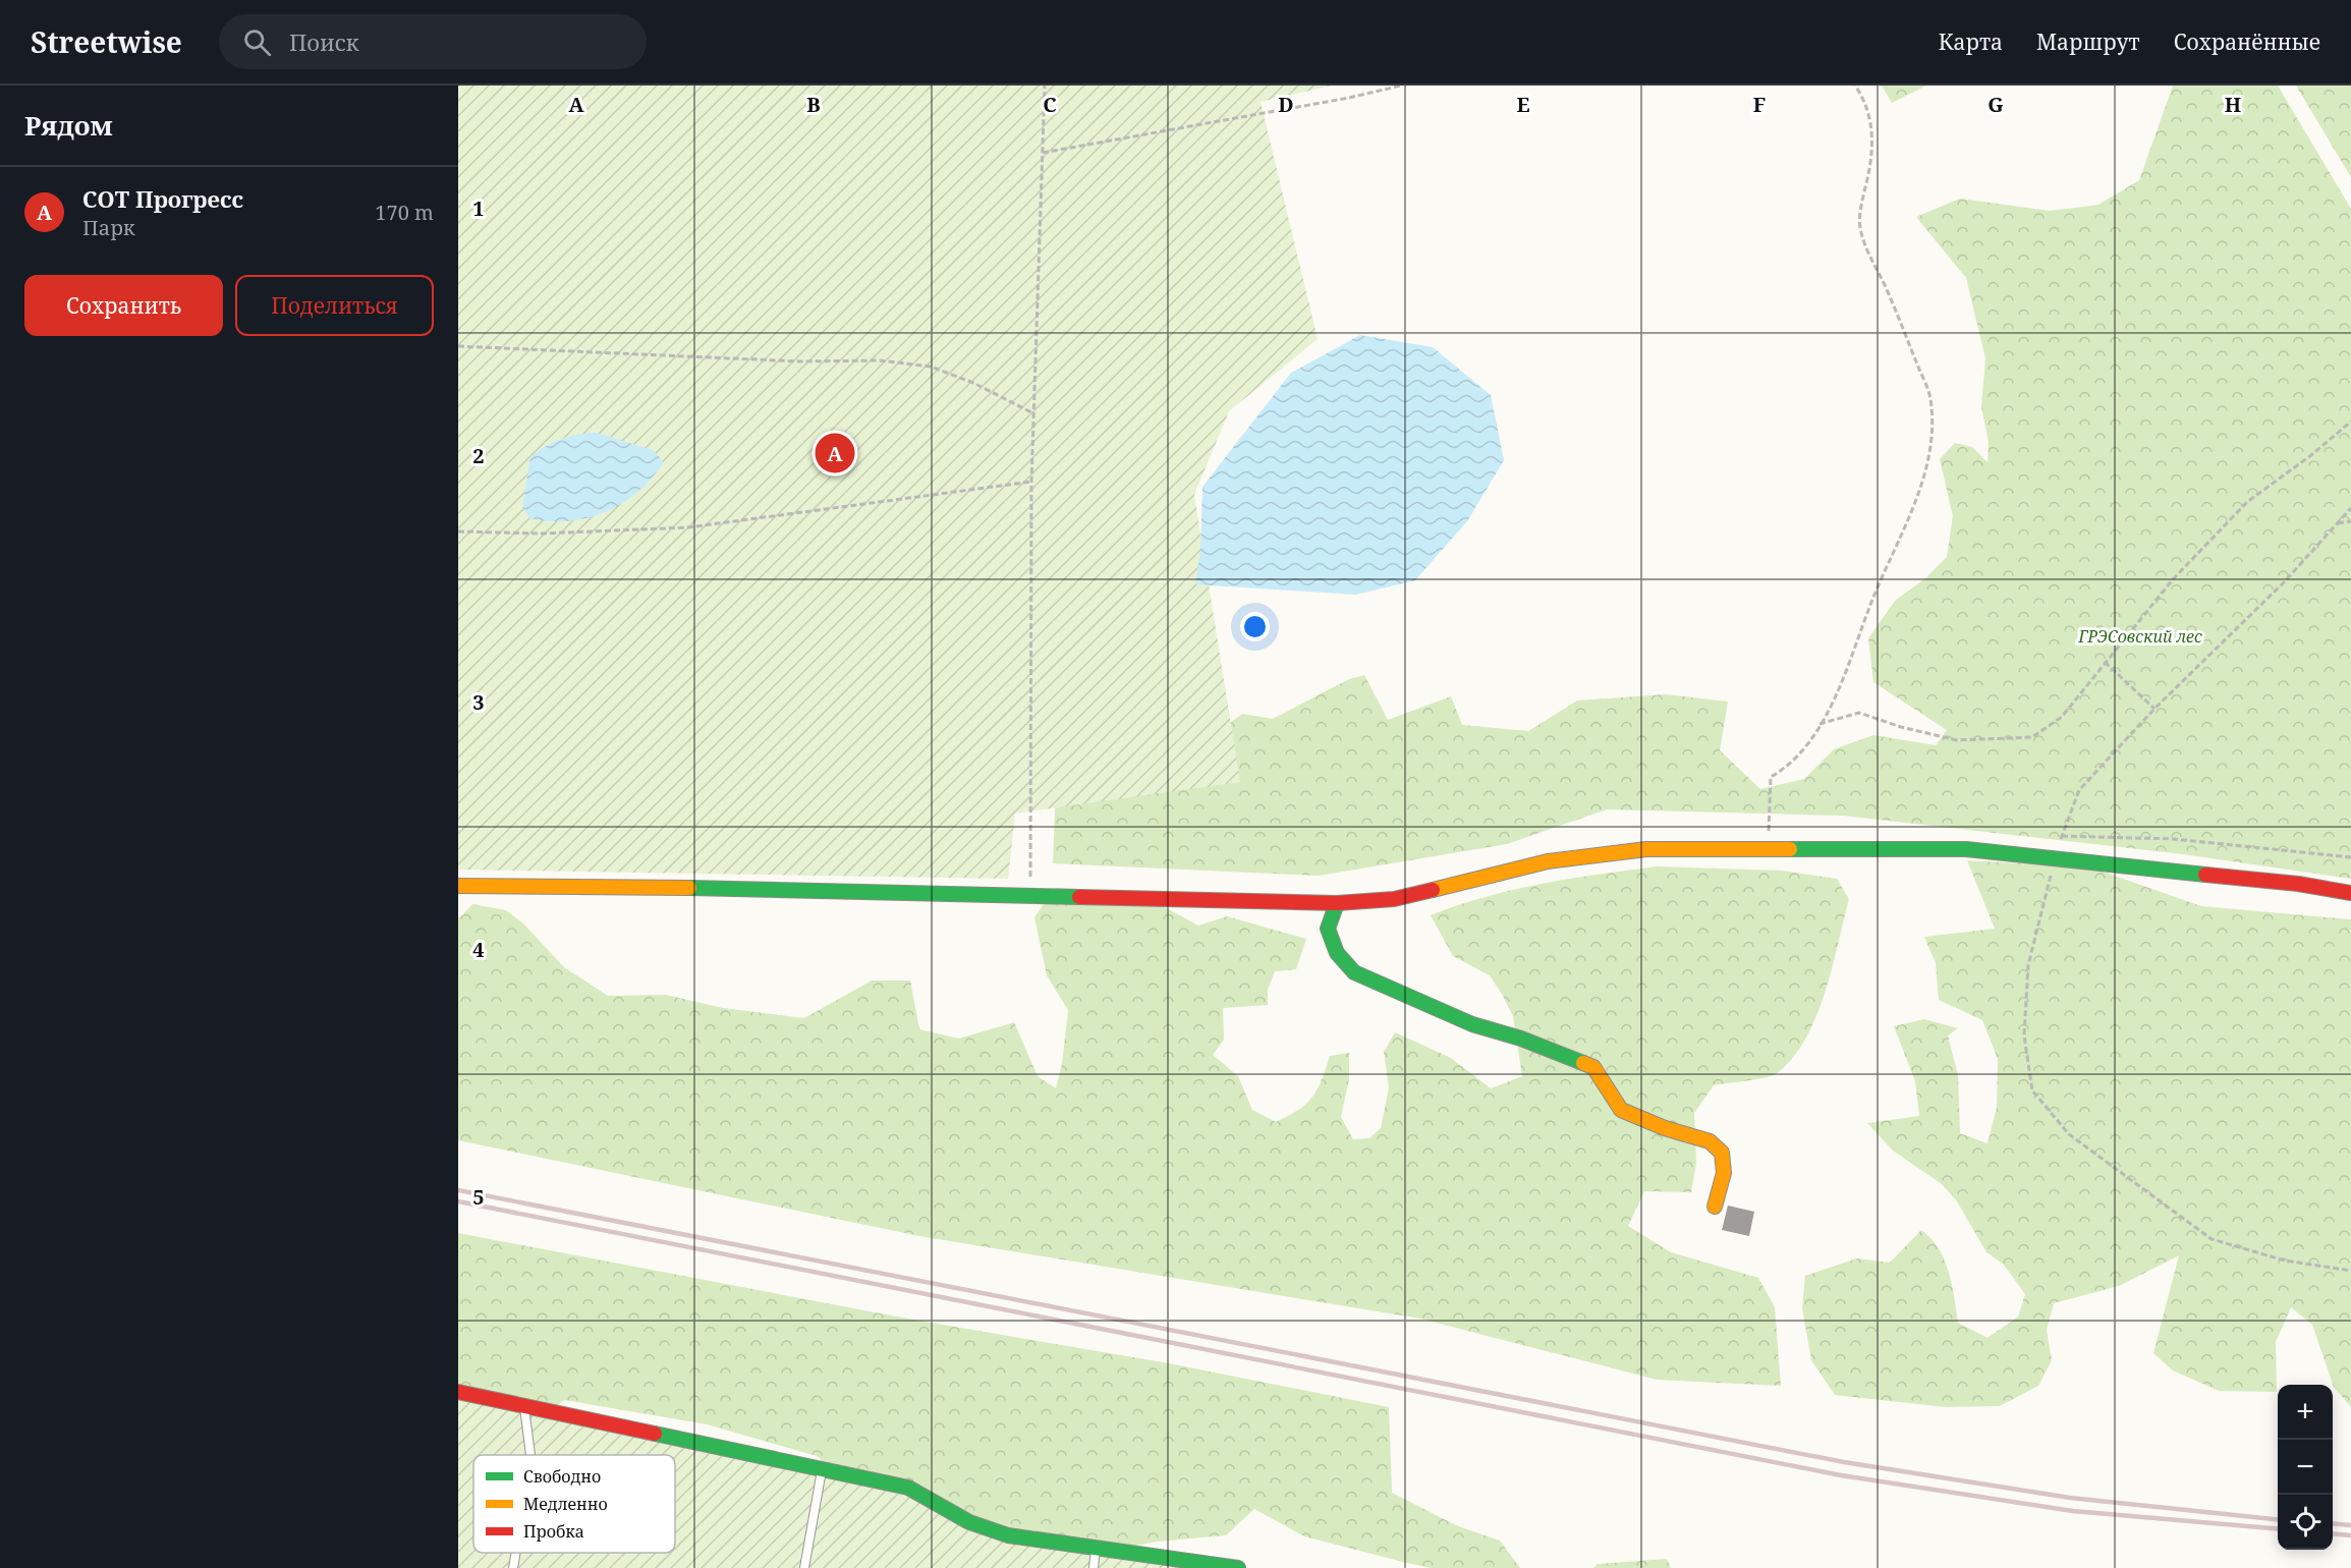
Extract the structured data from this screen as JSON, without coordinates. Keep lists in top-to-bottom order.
{
  "parks": ["ГРЭСовский лес"],
  "legend": ["Свободно", "Медленно", "Пробка"],
  "page": {
    "header": "Streetwise",
    "search": "Поиск",
    "nav": ["Карта", "Маршрут", "Сохранённые"],
    "heading": "Рядом",
    "list": [
      {
        "mark": "A",
        "name": "СОТ Прогресс",
        "note": "Парк",
        "value": "170 m"
      }
    ],
    "buttons": ["Сохранить", "Поделиться"],
    "pins": "A",
    "map_buttons": ["+", "−"]
  },
  "grid": {
    "columns": [
      "A",
      "B",
      "C",
      "D",
      "E",
      "F",
      "G",
      "H"
    ],
    "rows": [
      "1",
      "2",
      "3",
      "4",
      "5"
    ]
  }
}
